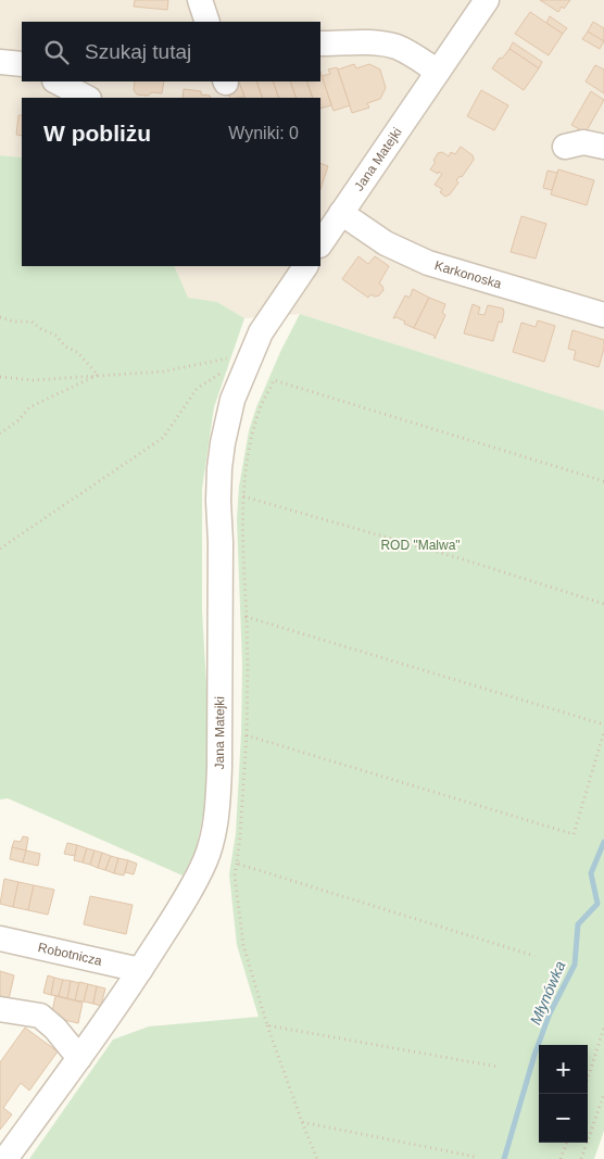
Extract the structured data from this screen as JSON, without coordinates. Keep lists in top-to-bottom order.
{
  "streets": {
    "street": ["Jana Matejki", "Karkonoska", "Robotnicza"]
  },
  "crossings": [
    ["Jana Matejki", "Karkonoska"],
    ["Jana Matejki", "Robotnicza"]
  ],
  "water": ["Młynówka"],
  "parks": ["ROD \"Malwa\""],
  "page": {
    "search": "Szukaj tutaj",
    "heading": ["W pobliżu", "Wyniki: 0"],
    "map_buttons": ["+", "−"]
  }
}
